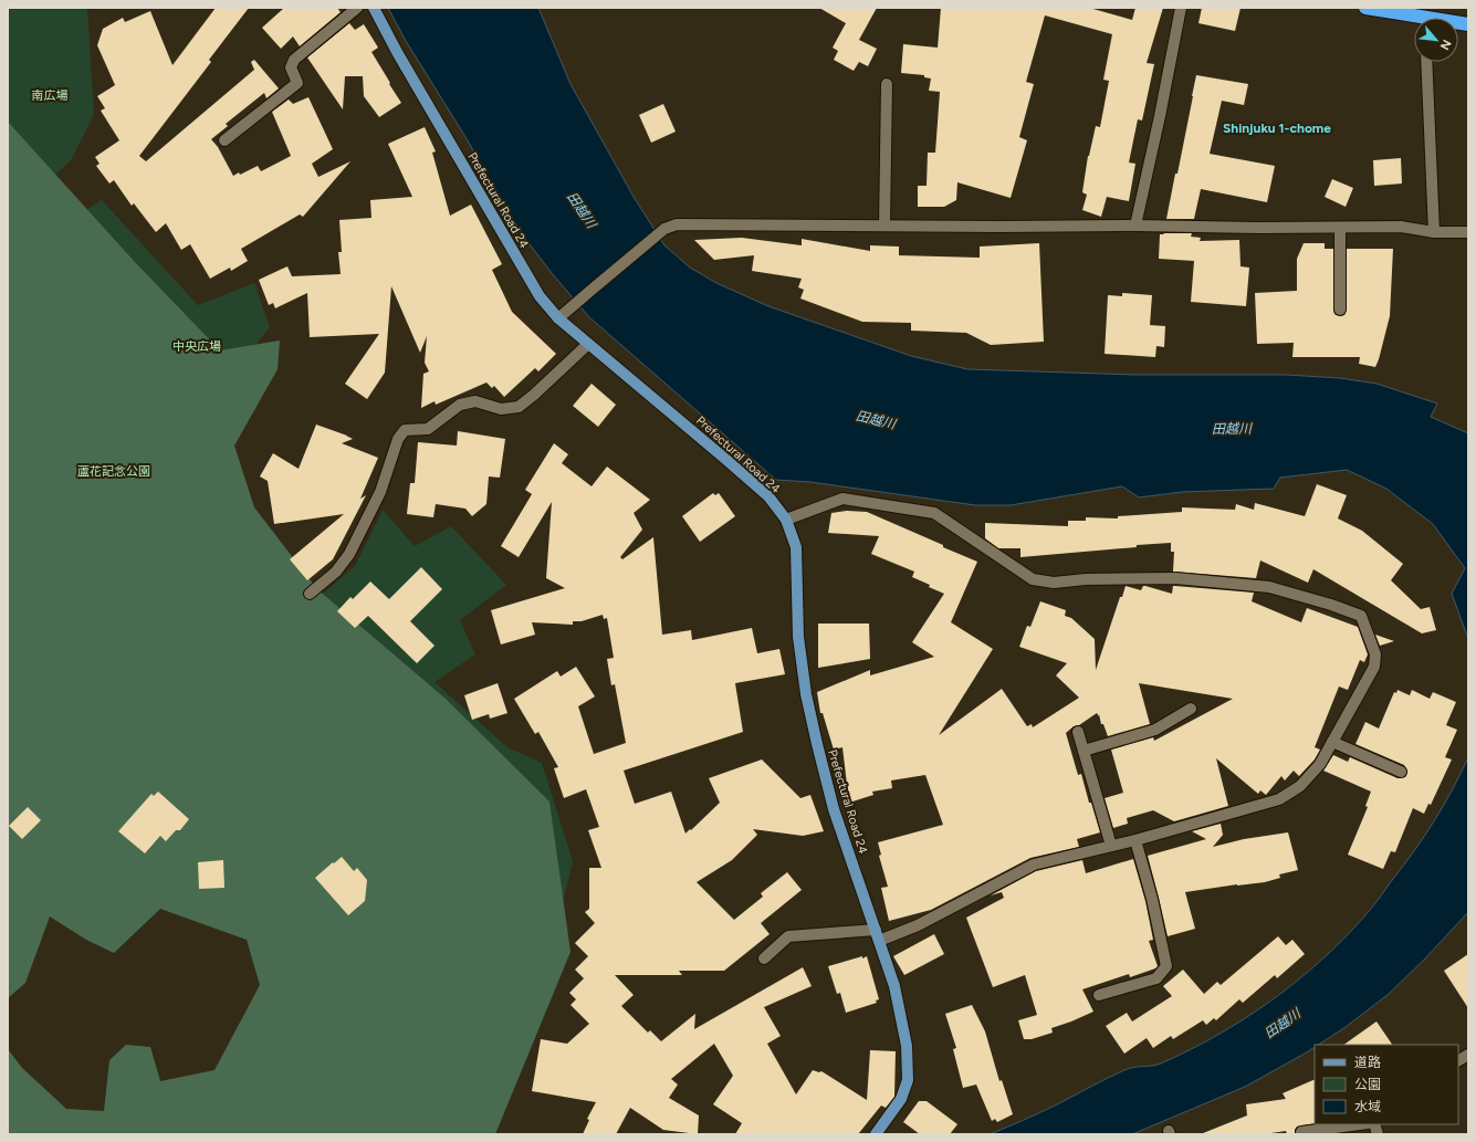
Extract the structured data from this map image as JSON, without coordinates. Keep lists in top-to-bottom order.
{
  "streets": {
    "main road": ["Prefectural Road 24"]
  },
  "districts": ["Shinjuku 1-chome"],
  "water": ["田越川"],
  "parks": ["南広場", "中央広場", "蘆花記念公園"],
  "legend": ["道路", "公園", "水域"],
  "north": "bottom right"
}
